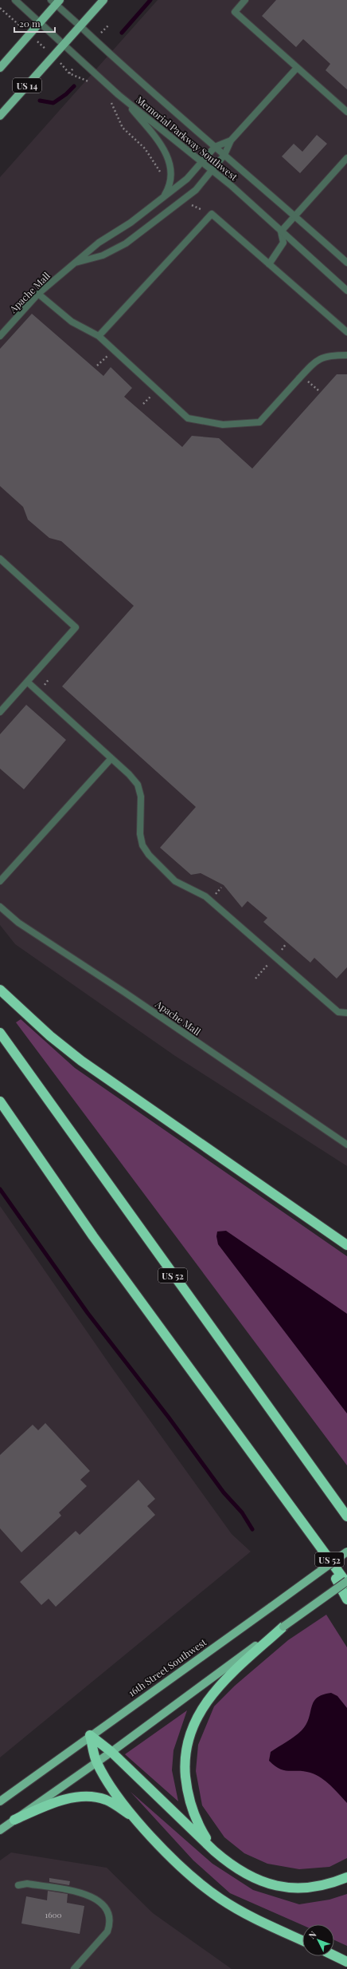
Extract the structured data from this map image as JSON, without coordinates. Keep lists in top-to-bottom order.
{
  "streets": {
    "highway": ["US 52"],
    "main road": ["US 14", "16th Street Southwest"],
    "street": ["Memorial Parkway Southwest", "Apache Mall"]
  },
  "crossings": [
    ["US 14", "Memorial Parkway Southwest"],
    ["Memorial Parkway Southwest", "Apache Mall"]
  ],
  "house_numbers": ["1600"],
  "scale_bar": "20 m",
  "north": "top left"
}
